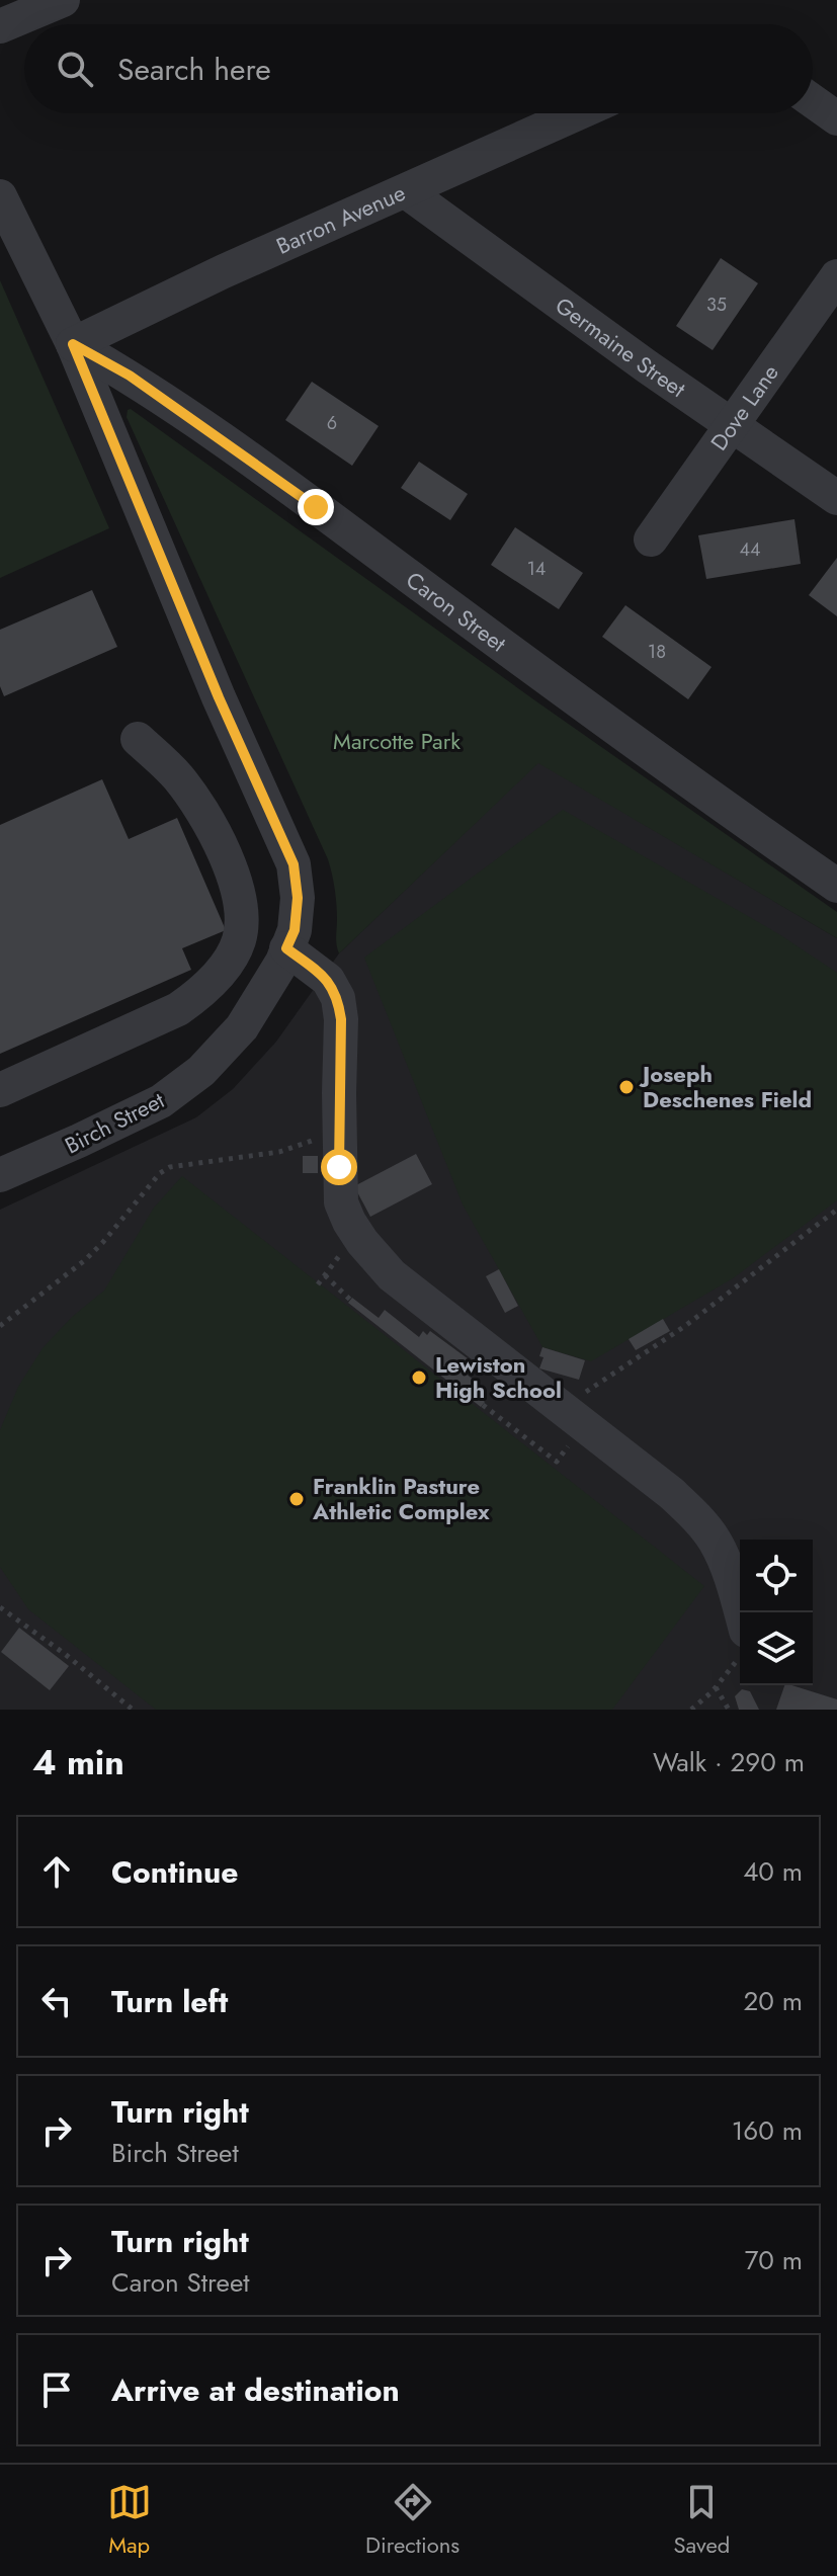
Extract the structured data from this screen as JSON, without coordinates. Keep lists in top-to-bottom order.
{
  "streets": {
    "street": [
      "Barron Avenue",
      "Germaine Street",
      "Dove Lane",
      "Caron Street",
      "Birch Street"
    ]
  },
  "crossings": [
    ["Barron Avenue", "Germaine Street"],
    ["Barron Avenue", "Caron Street"],
    ["Barron Avenue", "Birch Street"],
    ["Germaine Street", "Dove Lane"],
    ["Caron Street", "Birch Street"]
  ],
  "parks": ["Marcotte Park"],
  "places": ["Joseph Deschenes Field", "Lewiston High School", "Franklin Pasture Athletic Complex"],
  "house_numbers": [
    "35",
    "6",
    "44",
    "14",
    "18"
  ],
  "page": {
    "search": "Search here",
    "heading": ["4 min", "Walk · 290 m"],
    "list": [
      ["Continue", "40 m"],
      ["Turn left", "20 m"],
      ["Turn right", "Birch Street", "160 m"],
      ["Turn right", "Caron Street", "70 m"],
      "Arrive at destination"
    ],
    "nav": ["Map", "Directions", "Saved"]
  }
}
